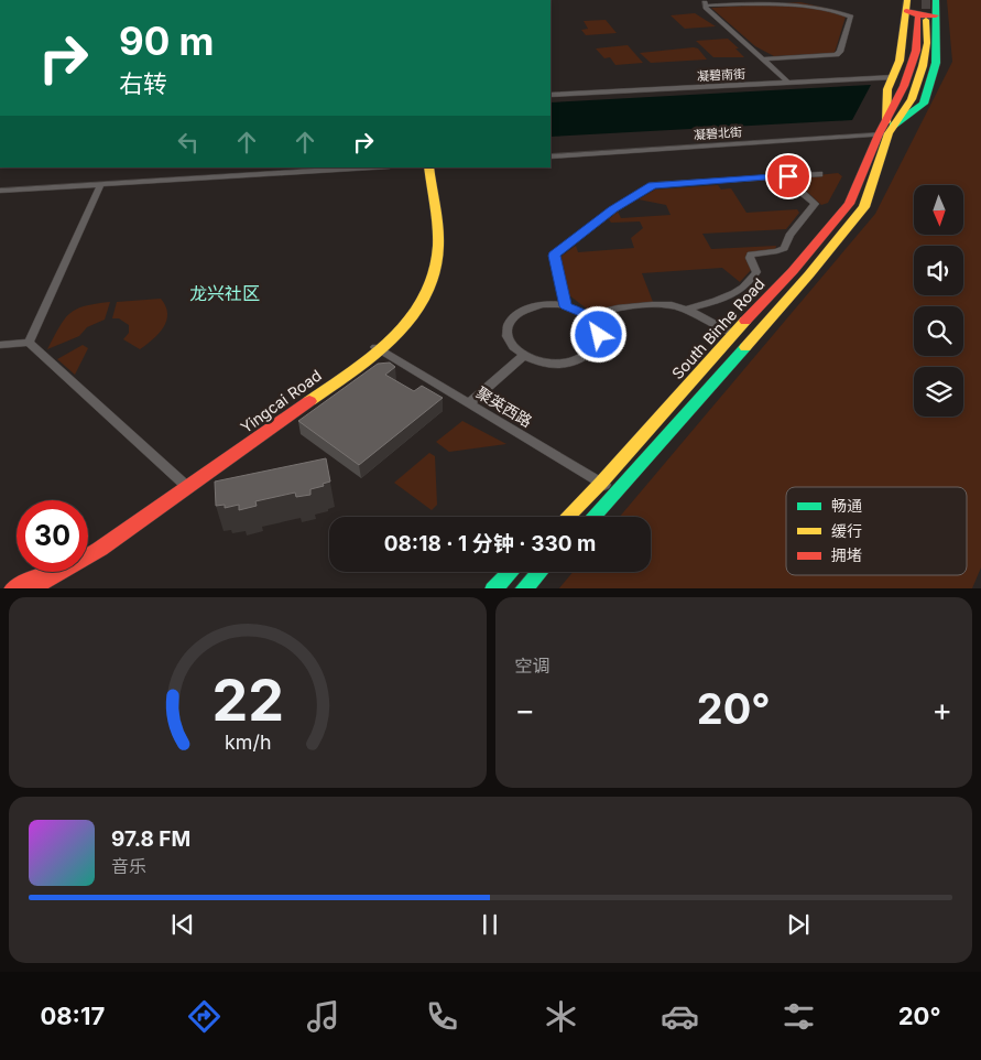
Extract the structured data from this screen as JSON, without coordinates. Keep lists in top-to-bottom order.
{
  "streets": {
    "main road": ["South Binhe Road", "Yingcai Road"],
    "street": ["凝碧南街", "凝碧北街", "聚英西路"]
  },
  "crossings": [
    ["凝碧北街", "South Binhe Road"],
    ["South Binhe Road", "聚英西路"],
    ["Yingcai Road", "聚英西路"]
  ],
  "districts": ["龙兴社区"],
  "legend": ["畅通", "缓行", "拥堵"],
  "north": "bottom",
  "page": {
    "turn": ["90 m", "右转"],
    "limit": "30",
    "trip": "08:18 · 1 分钟 · 330 m",
    "tile": "空调",
    "heat": ["−", "20°", "+"],
    "song": ["97.8 FM", "音乐"],
    "tabs": ["08:17", "20°"],
    "gauge": ["22", "km/h"]
  }
}
